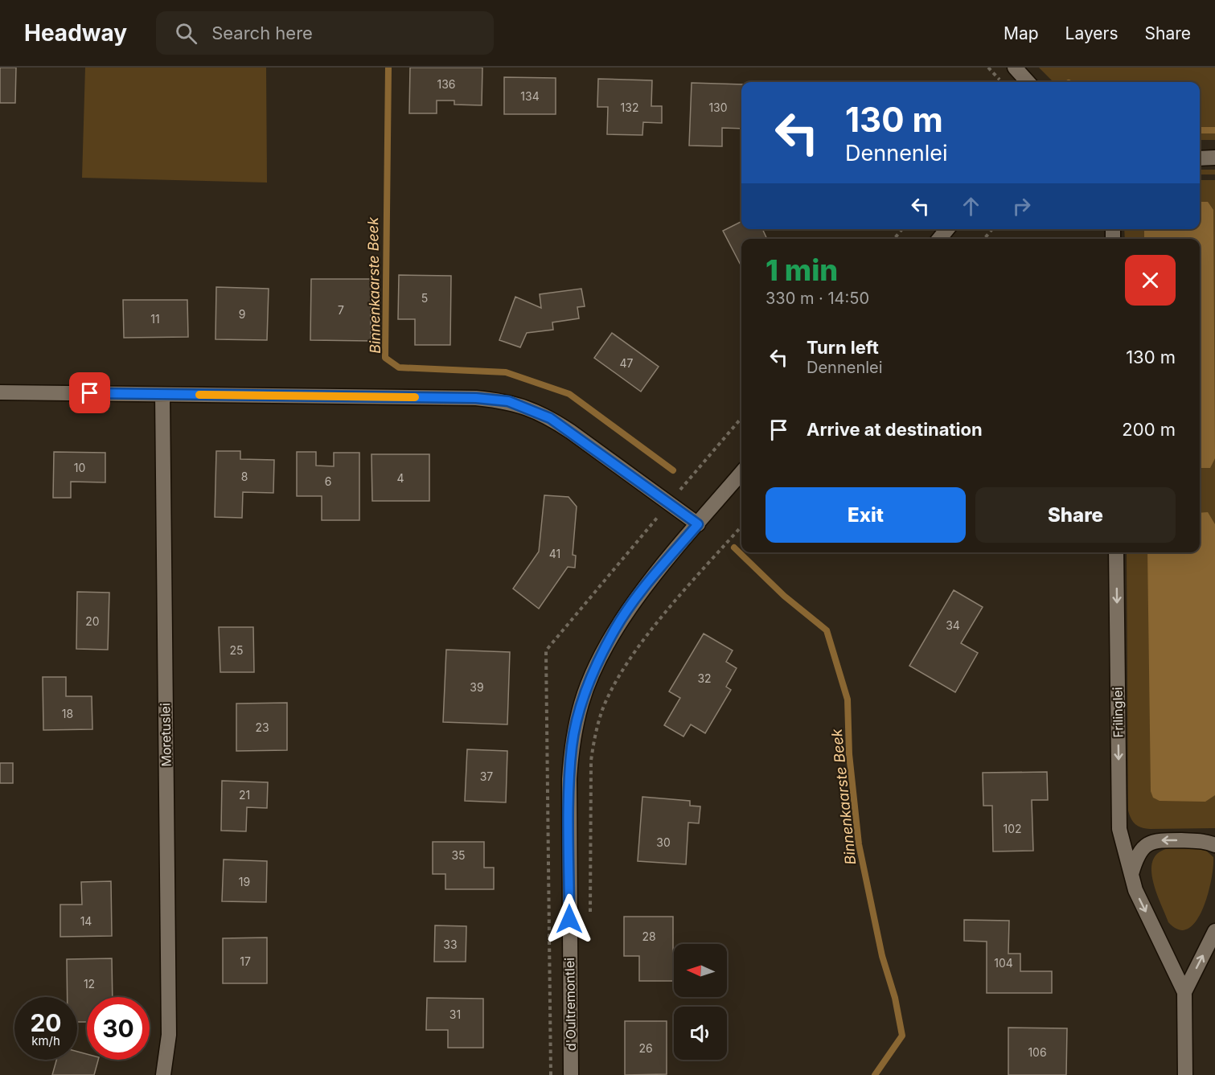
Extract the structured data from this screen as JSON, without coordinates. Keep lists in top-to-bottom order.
{
  "streets": {
    "street": ["Frilinglei", "Moretuslei", "d'Oultremontlei"]
  },
  "water": ["Binnenkaarste Beek"],
  "house_numbers": [
    "136",
    "134",
    "132",
    "130",
    "5",
    "7",
    "9",
    "11",
    "47",
    "10",
    "8",
    "4",
    "6",
    "41",
    "20",
    "34",
    "25",
    "32",
    "39",
    "18",
    "23",
    "37",
    "21",
    "102",
    "30",
    "35",
    "19",
    "14",
    "28",
    "33",
    "17",
    "104",
    "12",
    "31",
    "26",
    "106"
  ],
  "north": "left",
  "page": {
    "header": "Headway",
    "search": "Search here",
    "nav": ["Map", "Layers", "Share"],
    "turn": ["130 m", "Dennenlei"],
    "heading": ["1 min", "330 m · 14:50"],
    "list": [
      {
        "name": "Turn left",
        "note": "Dennenlei",
        "value": "130 m"
      },
      {
        "name": "Arrive at destination",
        "value": "200 m"
      }
    ],
    "buttons": ["Exit", "Share"],
    "speed": "20 km/h",
    "limit": "30"
  }
}
